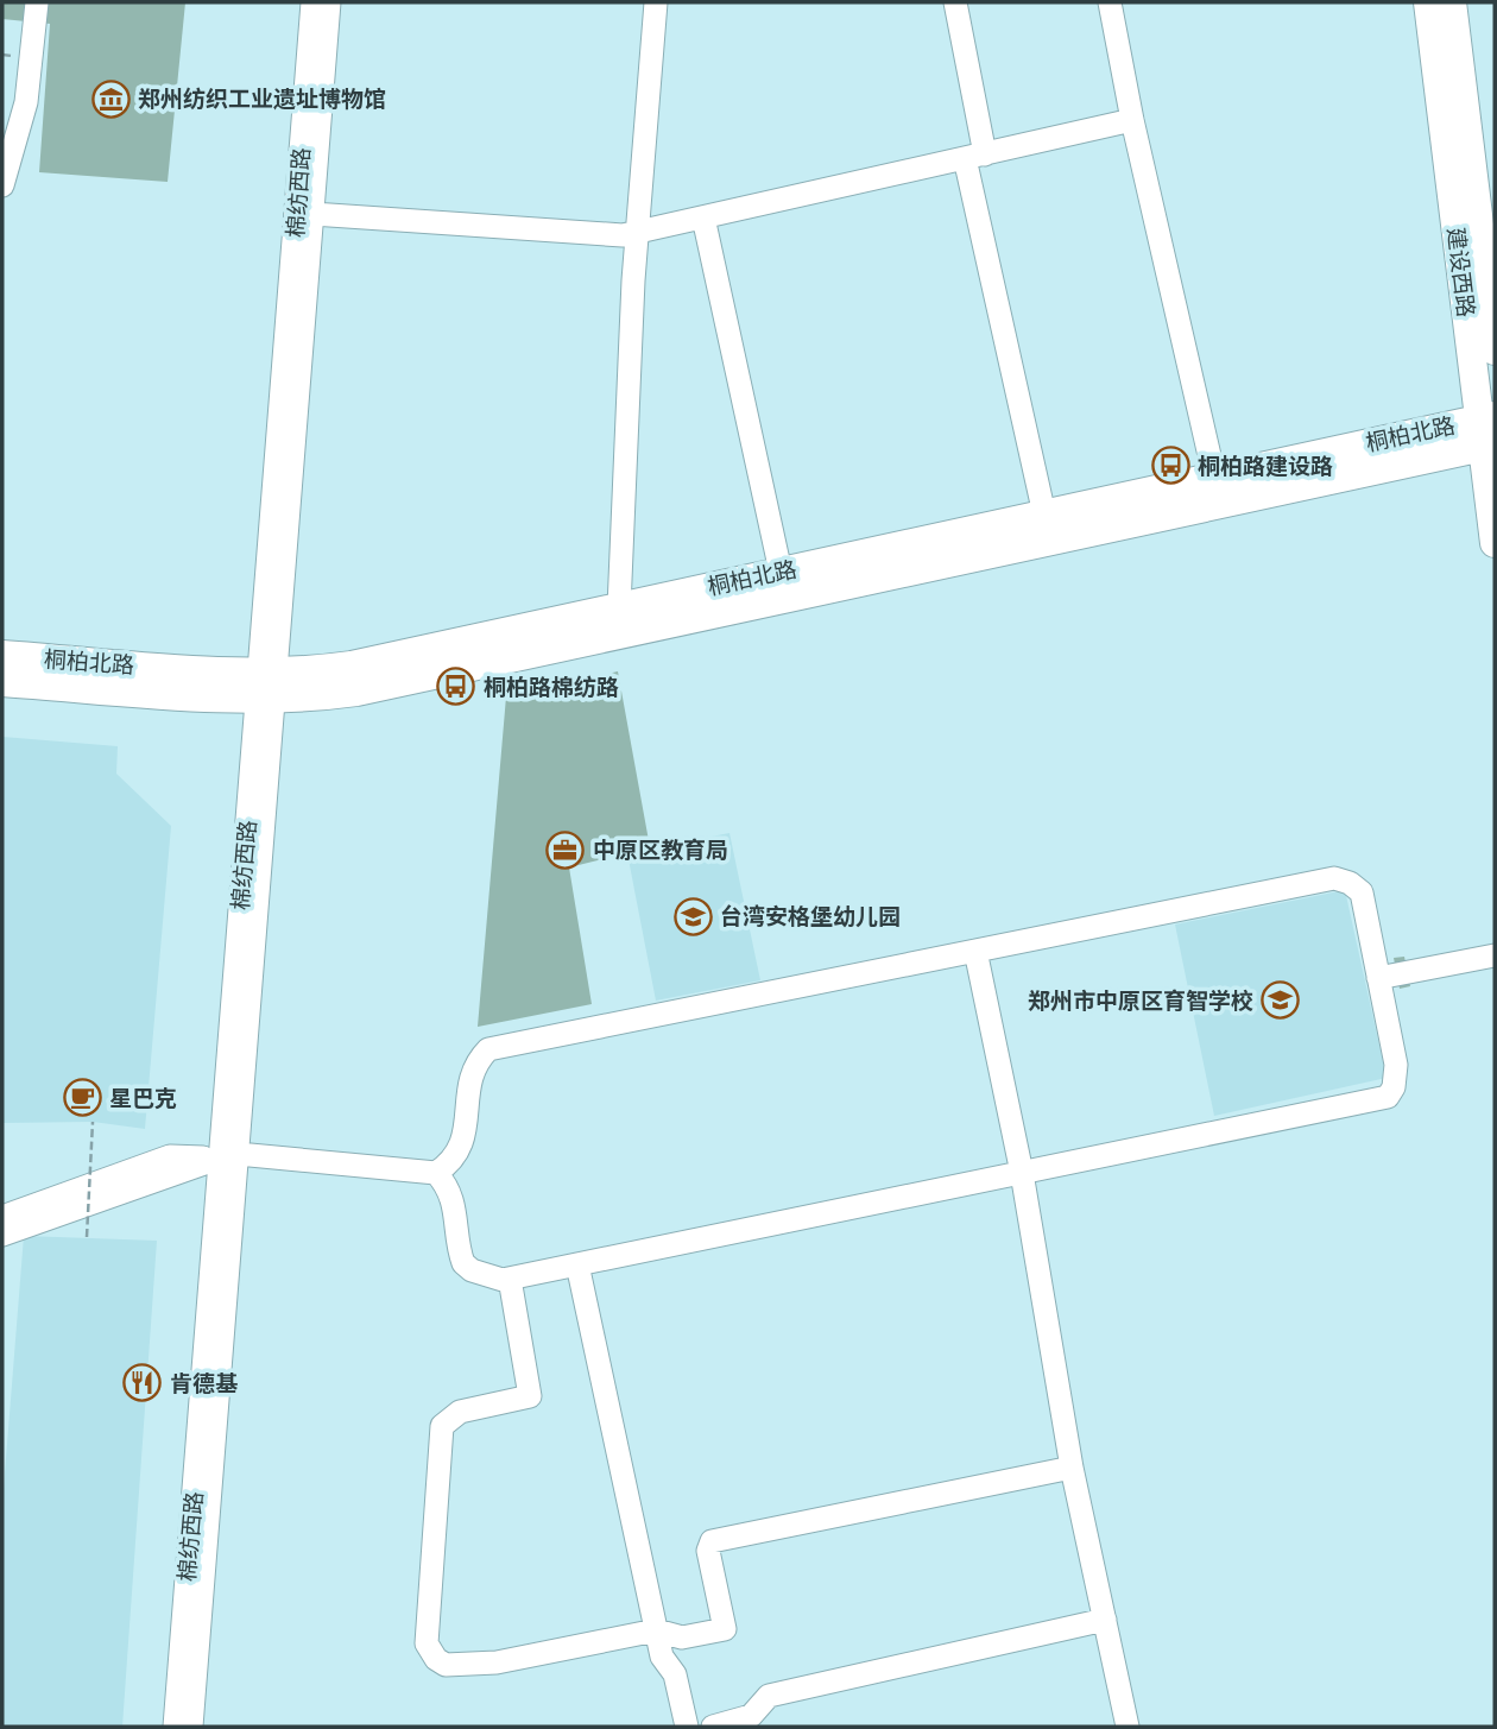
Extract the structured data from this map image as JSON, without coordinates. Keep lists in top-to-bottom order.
{
  "streets": {
    "main road": ["建设西路", "桐柏北路"],
    "street": ["棉纺西路"]
  },
  "crossings": [
    ["棉纺西路", "桐柏北路"],
    ["建设西路", "桐柏北路"]
  ],
  "places": {
    "museum": ["郑州纺织工业遗址博物馆"],
    "bus stop": ["桐柏路建设路", "桐柏路棉纺路"],
    "office": ["中原区教育局"],
    "school or university": ["台湾安格堡幼儿园", "郑州市中原区育智学校"],
    "cafe": ["星巴克"],
    "restaurant": ["肯德基"]
  }
}
